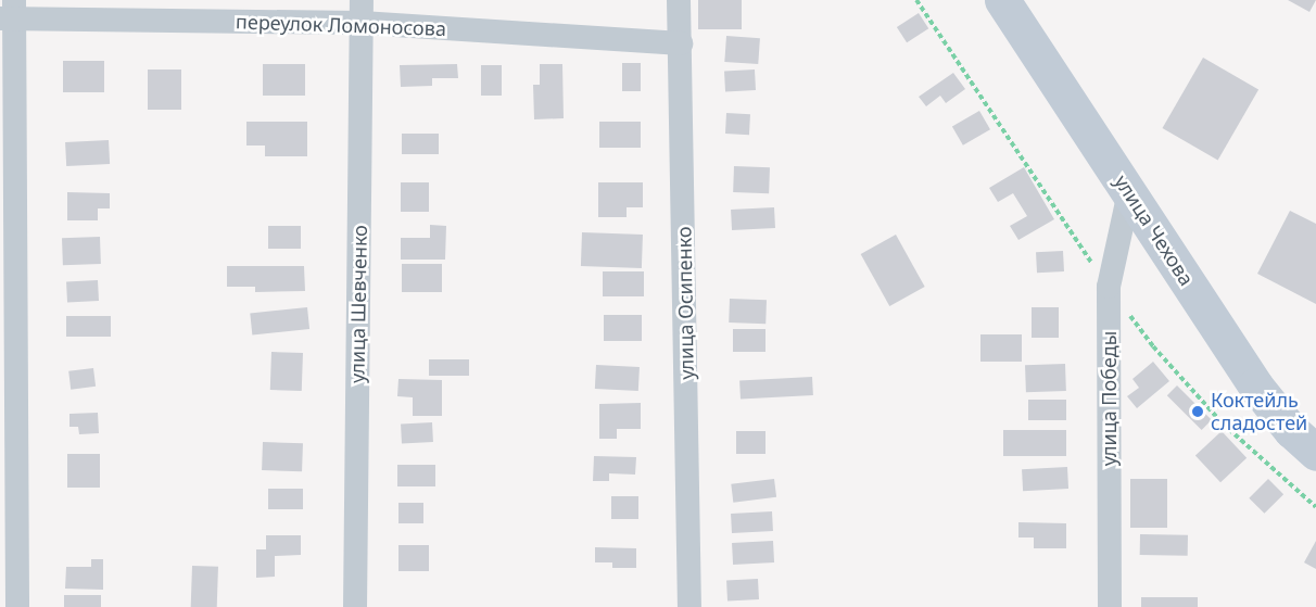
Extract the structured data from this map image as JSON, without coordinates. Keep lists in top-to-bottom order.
{
  "streets": {
    "main road": ["улица Чехова"],
    "street": [
      "переулок Ломоносова",
      "улица Осипенко",
      "улица Шевченко",
      "улица Победы"
    ]
  },
  "crossings": [
    ["переулок Ломоносова", "улица Осипенко"],
    ["переулок Ломоносова", "улица Шевченко"],
    ["улица Чехова", "улица Победы"]
  ],
  "places": ["Коктейль сладостей"]
}
